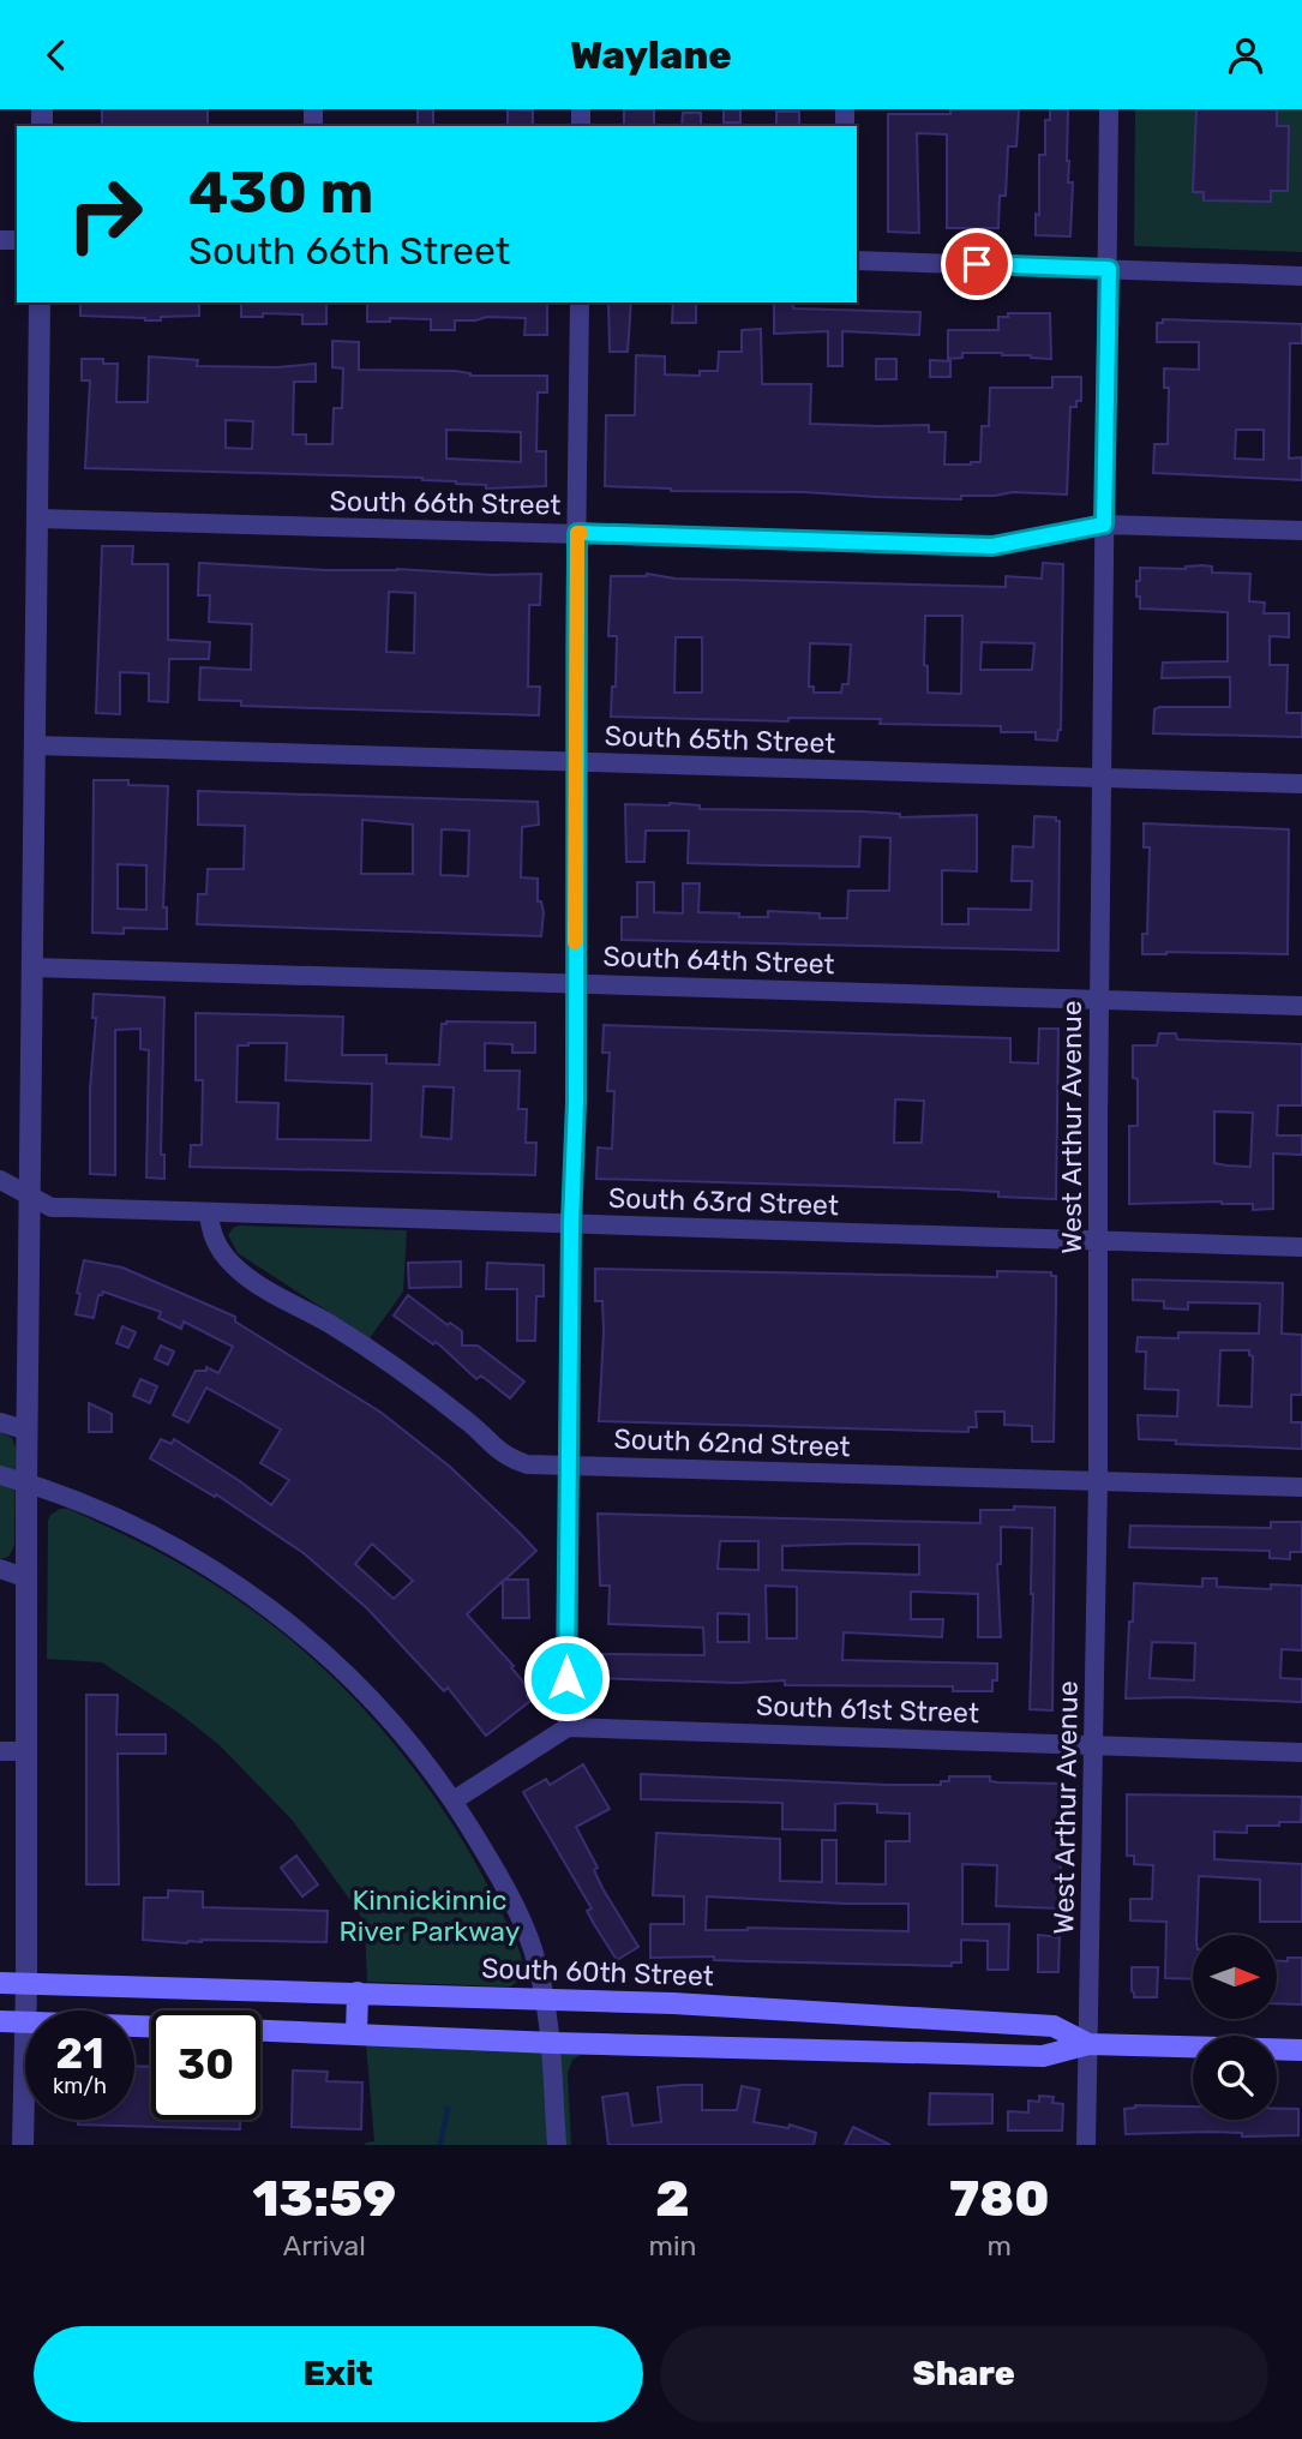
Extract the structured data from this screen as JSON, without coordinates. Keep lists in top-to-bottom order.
{
  "streets": {
    "main road": ["South 60th Street"],
    "street": [
      "South 66th Street",
      "South 65th Street",
      "South 64th Street",
      "West Arthur Avenue",
      "South 63rd Street",
      "South 62nd Street",
      "South 61st Street"
    ]
  },
  "crossings": [
    ["South 66th Street", "West Arthur Avenue"],
    ["South 65th Street", "West Arthur Avenue"],
    ["South 64th Street", "West Arthur Avenue"],
    ["West Arthur Avenue", "South 63rd Street"],
    ["West Arthur Avenue", "South 62nd Street"],
    ["West Arthur Avenue", "South 61st Street"],
    ["West Arthur Avenue", "South 60th Street"],
    ["South 63rd Street", "South 62nd Street"]
  ],
  "parks": ["Kinnickinnic River Parkway"],
  "north": "right",
  "page": {
    "header": "Waylane",
    "turn": ["430 m", "South 66th Street"],
    "speed": "21 km/h",
    "limit": "30",
    "eta": [
      "13:59",
      "Arrival",
      "2",
      "min",
      "780",
      "m"
    ],
    "buttons": ["Exit", "Share"]
  }
}
